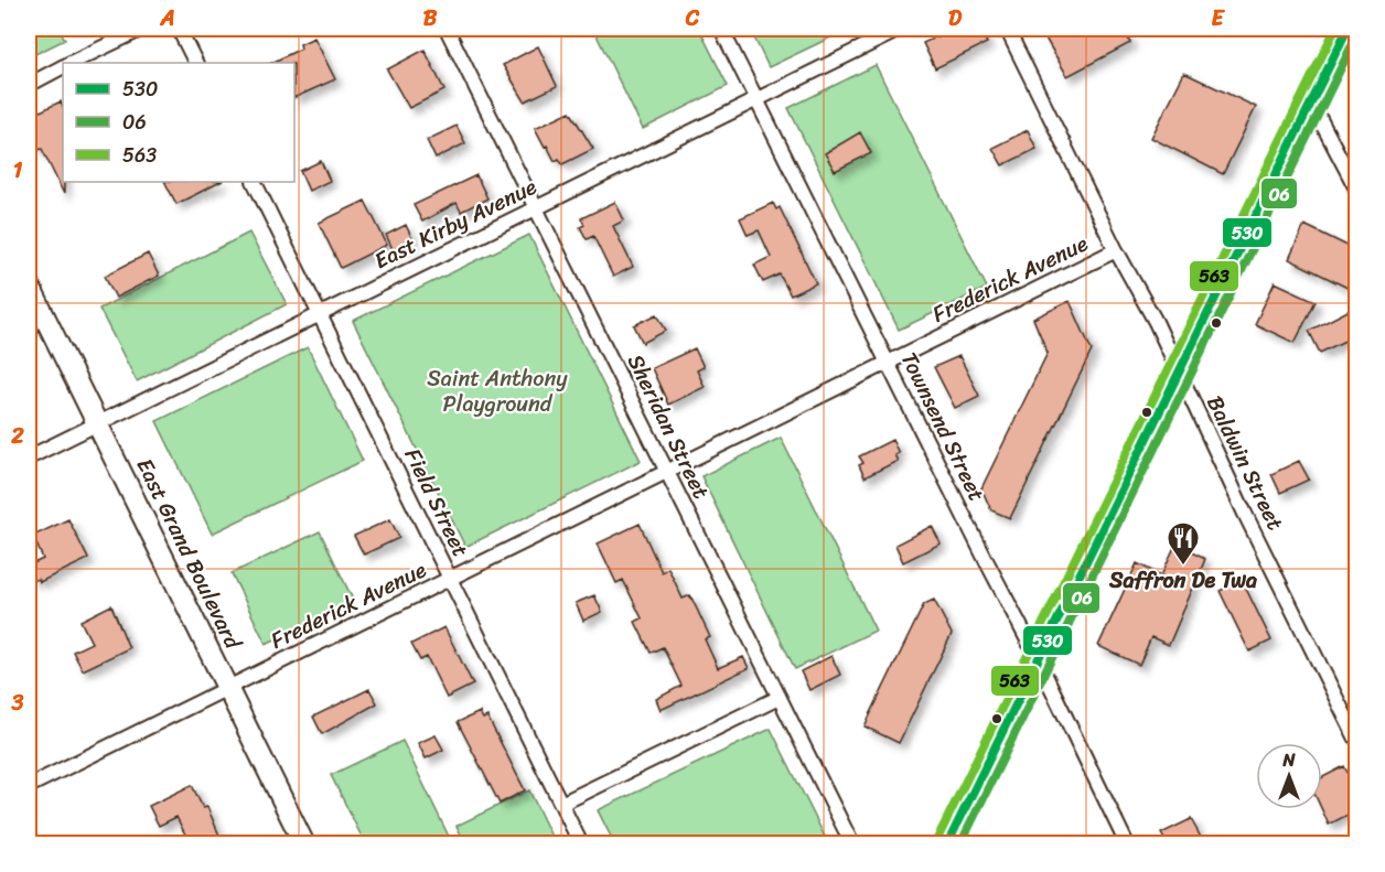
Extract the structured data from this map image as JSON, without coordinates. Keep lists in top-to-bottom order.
{
  "streets": {
    "main road": ["East Grand Boulevard"],
    "street": [
      "East Kirby Avenue",
      "Frederick Avenue",
      "Sheridan Street",
      "Townsend Street",
      "Baldwin Street",
      "Field Street"
    ]
  },
  "crossings": [
    ["East Kirby Avenue", "Sheridan Street"],
    ["East Kirby Avenue", "Townsend Street"],
    ["East Kirby Avenue", "Field Street"],
    ["East Kirby Avenue", "East Grand Boulevard"],
    ["Frederick Avenue", "Sheridan Street"],
    ["Frederick Avenue", "Townsend Street"],
    ["Frederick Avenue", "Baldwin Street"],
    ["Frederick Avenue", "Field Street"],
    ["Frederick Avenue", "East Grand Boulevard"]
  ],
  "parks": ["Saint Anthony Playground"],
  "places": {
    "restaurant": ["Saffron De Twa"]
  },
  "lines": ["transit line 530", "transit line 563", "transit line 06"],
  "legend": ["530", "06", "563"],
  "north": "top",
  "grid": {
    "columns": [
      "A",
      "B",
      "C",
      "D",
      "E"
    ],
    "rows": ["1", "2", "3"]
  }
}
